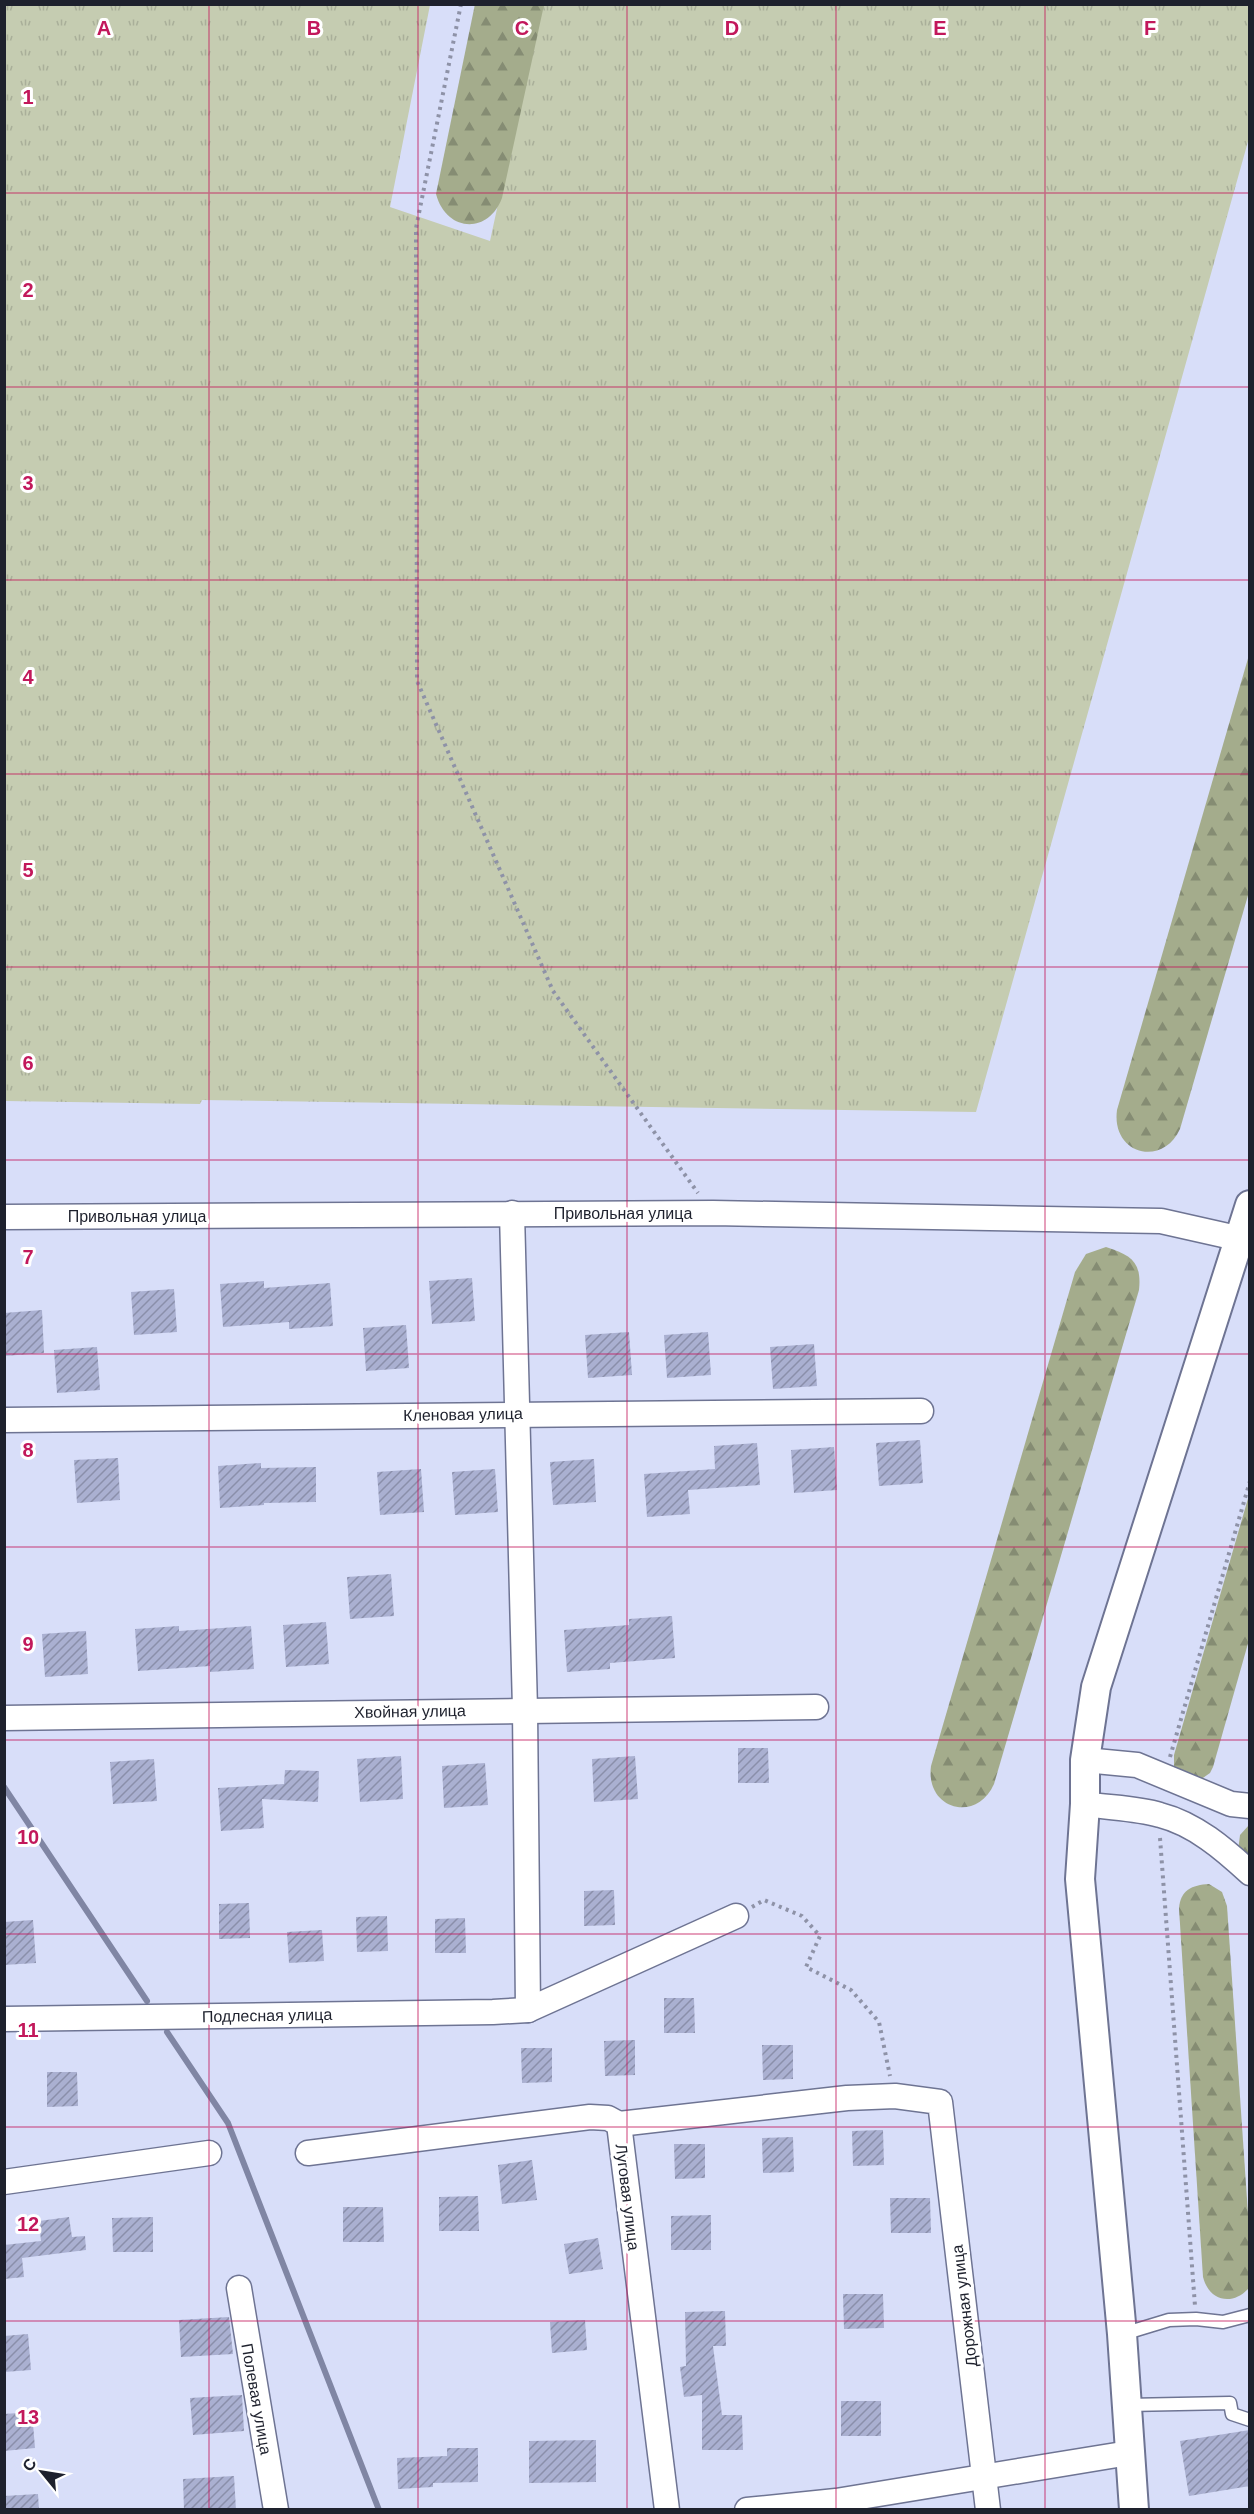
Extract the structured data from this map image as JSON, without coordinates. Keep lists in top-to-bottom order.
{
  "streets": {
    "street": [
      "Привольная улица",
      "Кленовая улица",
      "Хвойная улица",
      "Подлесная улица",
      "Луговая улица",
      "Дорожная улица",
      "Полевая улица"
    ]
  },
  "north": "top left",
  "grid": {
    "columns": [
      "A",
      "B",
      "C",
      "D",
      "E",
      "F"
    ],
    "rows": [
      "1",
      "2",
      "3",
      "4",
      "5",
      "6",
      "7",
      "8",
      "9",
      "10",
      "11",
      "12",
      "13"
    ]
  }
}
